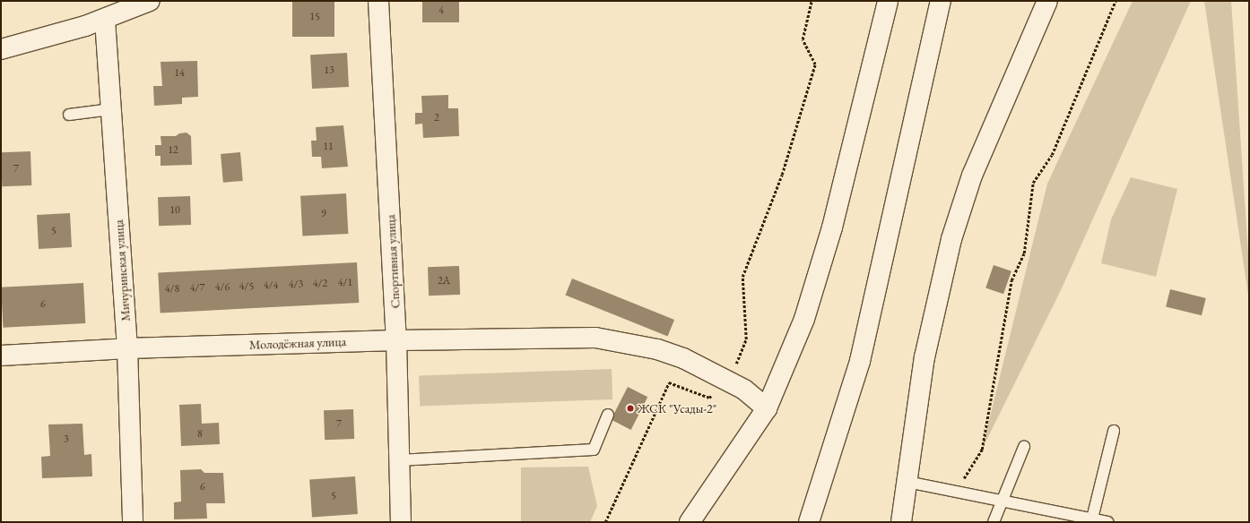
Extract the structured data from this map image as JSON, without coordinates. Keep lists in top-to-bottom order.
{
  "streets": {
    "street": ["Спортивная улица", "Мичуринская улица", "Молодёжная улица"]
  },
  "crossings": [
    ["Спортивная улица", "Молодёжная улица"],
    ["Мичуринская улица", "Молодёжная улица"]
  ],
  "places": ["ЖСК \"Усады-2\""],
  "house_numbers": [
    "4",
    "15",
    "13",
    "14",
    "2",
    "11",
    "12",
    "7",
    "10",
    "9",
    "5",
    "2А",
    "4/1",
    "4/2",
    "4/3",
    "4/4",
    "4/5",
    "4/6",
    "4/7",
    "4/8",
    "6",
    "7",
    "8",
    "3",
    "6",
    "5"
  ]
}
